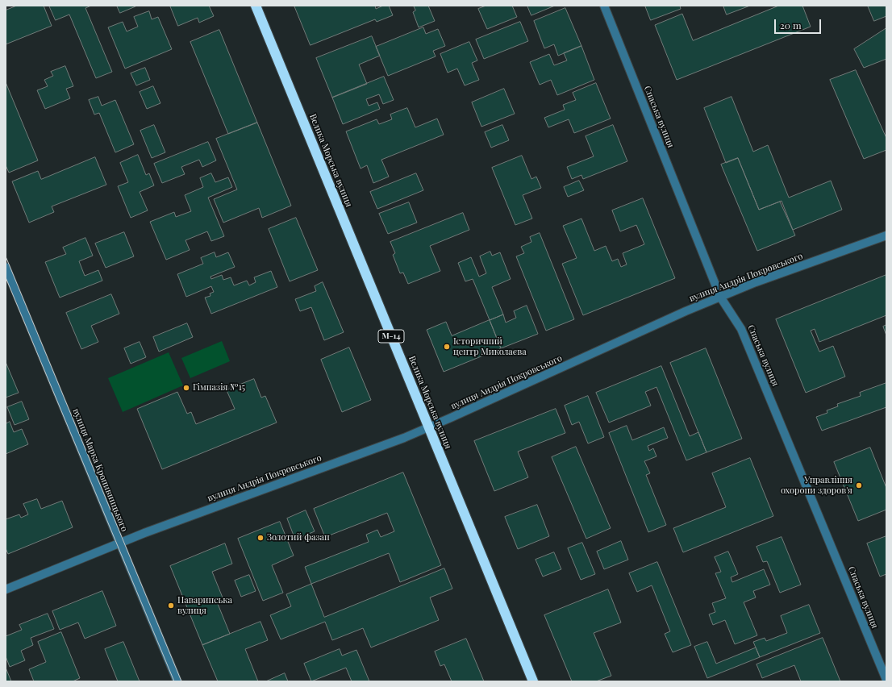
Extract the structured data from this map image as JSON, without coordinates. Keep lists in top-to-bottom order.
{
  "streets": {
    "highway": ["Велика Морська вулиця", "М-14"],
    "street": ["Спаська вулиця", "вулиця Андрія Покровського", "вулиця Марка Кропивницького"]
  },
  "crossings": [
    ["Спаська вулиця", "вулиця Андрія Покровського"],
    ["Велика Морська вулиця", "вулиця Андрія Покровського"],
    ["вулиця Андрія Покровського", "вулиця Марка Кропивницького"]
  ],
  "places": [
    "Історичний центр Миколаєва",
    "Гімназія №15",
    "Управління охорони здоров'я",
    "Золотий фазан",
    "Наваринська вулиця"
  ],
  "scale_bar": "20 m"
}
